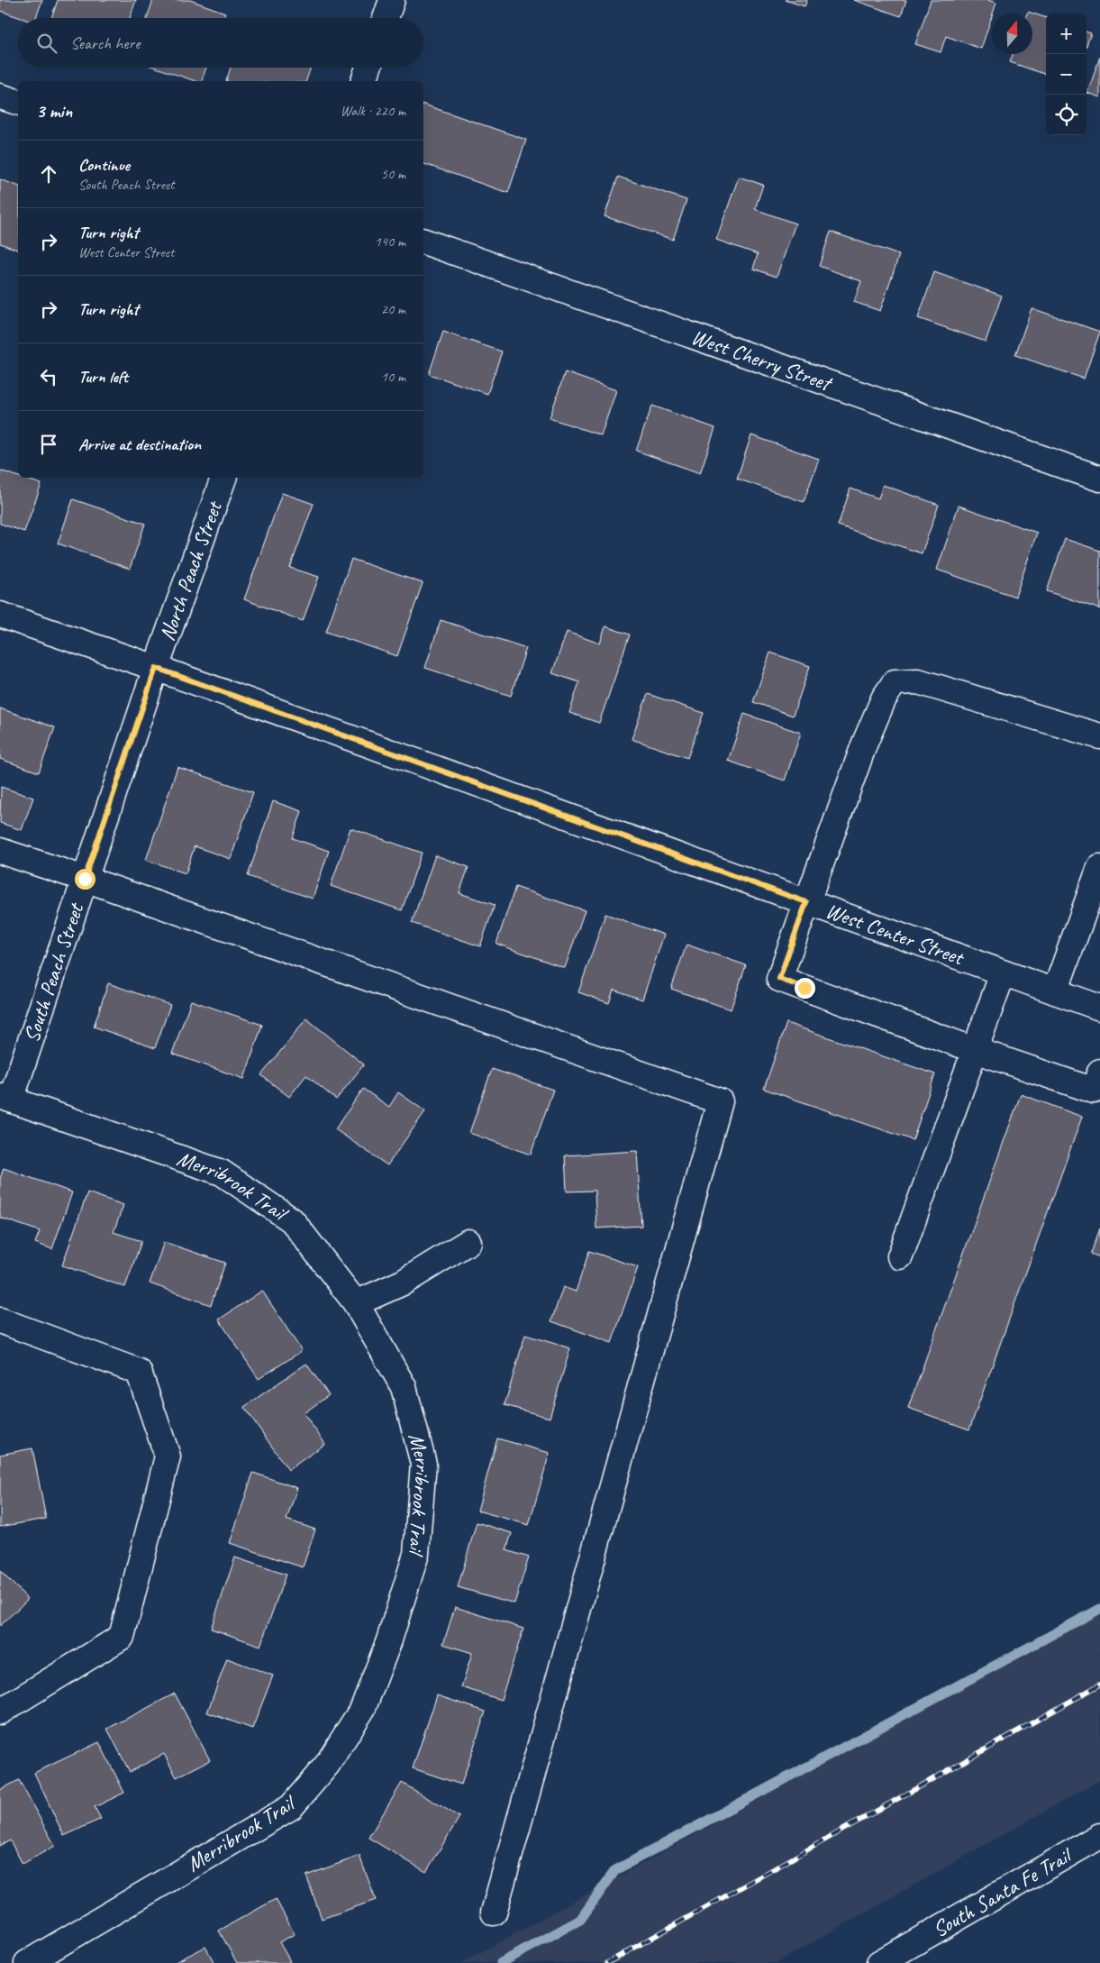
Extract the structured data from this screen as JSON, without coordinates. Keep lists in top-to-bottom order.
{
  "streets": {
    "street": [
      "West Cherry Street",
      "North Peach Street",
      "West Center Street",
      "South Peach Street",
      "Merribrook Trail",
      "South Santa Fe Trail"
    ]
  },
  "crossings": [
    ["North Peach Street", "West Center Street"],
    ["North Peach Street", "South Peach Street"],
    ["West Center Street", "South Peach Street"],
    ["South Peach Street", "Merribrook Trail"]
  ],
  "north": "top",
  "page": {
    "map_buttons": ["+", "−"],
    "search": "Search here",
    "heading": ["3 min", "Walk · 220 m"],
    "list": [
      ["Continue", "South Peach Street", "50 m"],
      ["Turn right", "West Center Street", "140 m"],
      ["Turn right", "20 m"],
      ["Turn left", "10 m"],
      "Arrive at destination"
    ]
  }
}
